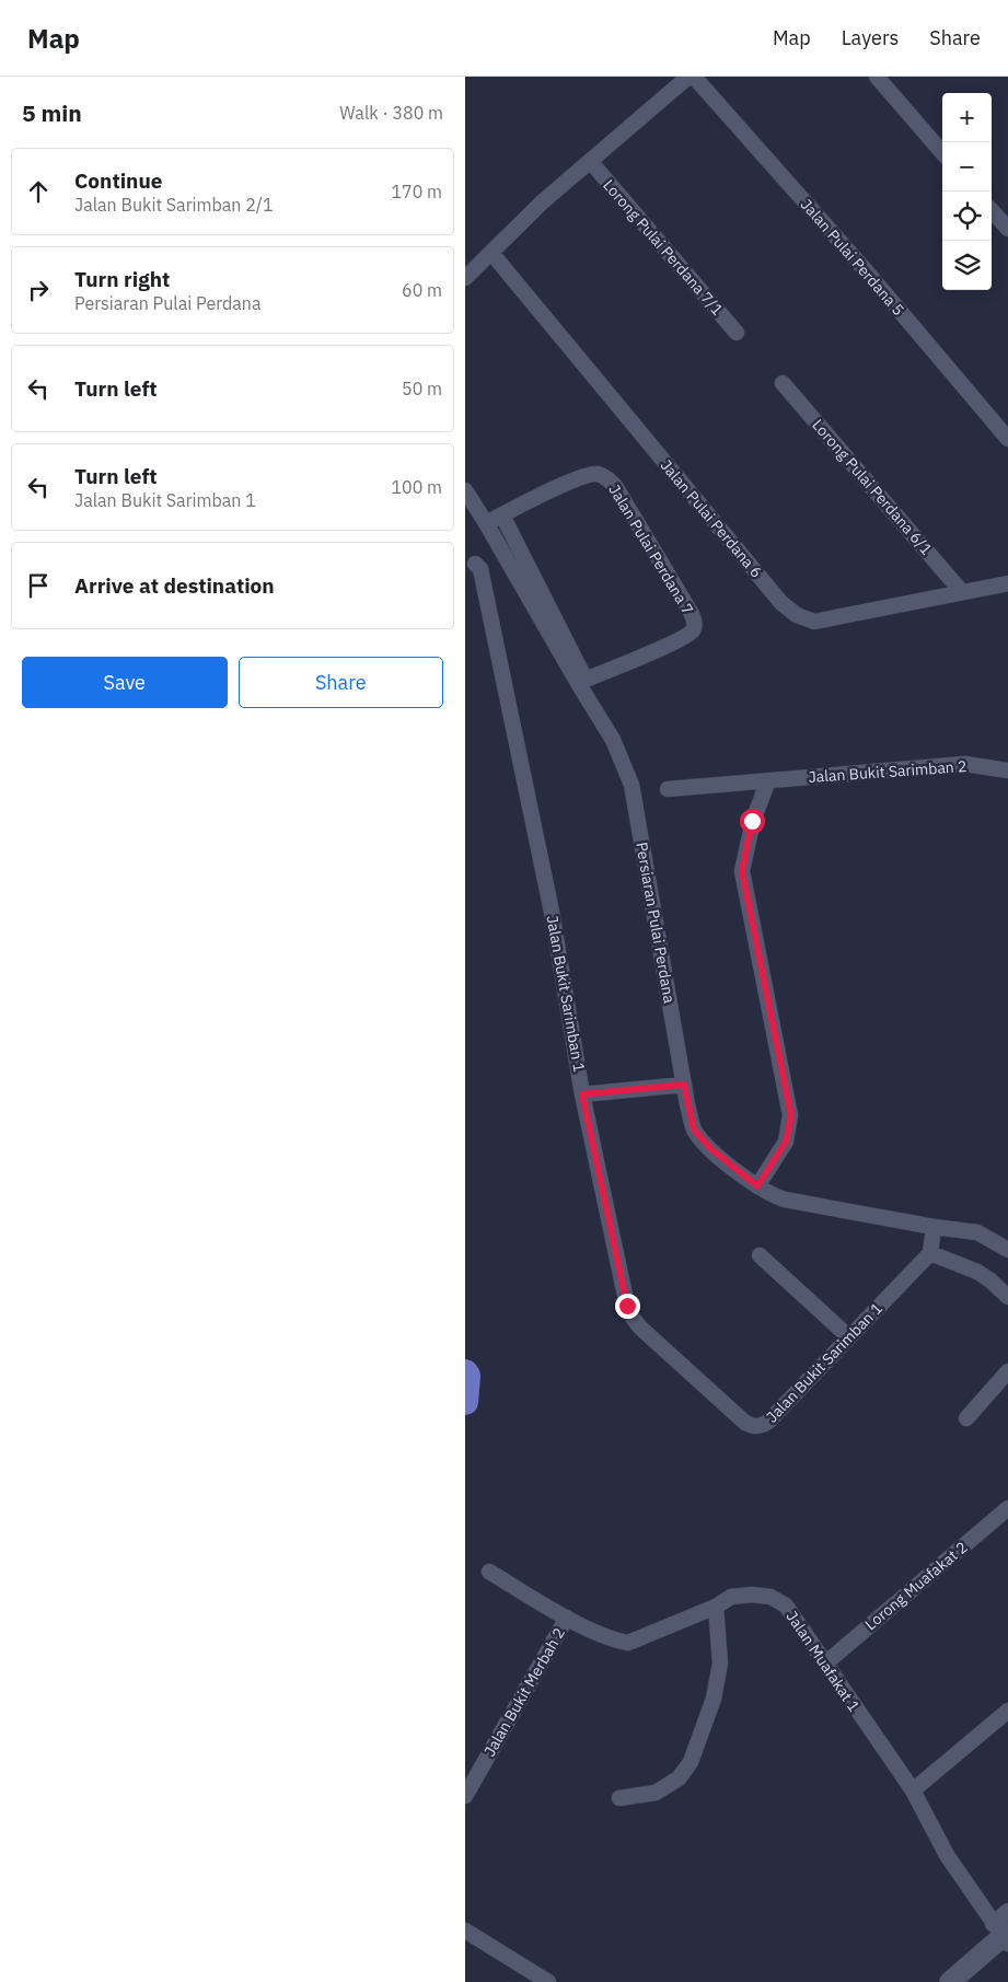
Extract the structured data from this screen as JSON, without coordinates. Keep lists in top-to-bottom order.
{
  "streets": {
    "street": [
      "Lorong Pulai Perdana 7/1",
      "Jalan Pulai Perdana 5",
      "Lorong Pulai Perdana 6/1",
      "Jalan Pulai Perdana 6",
      "Jalan Pulai Perdana 7",
      "Jalan Bukit Sarimban 2",
      "Persiaran Pulai Perdana",
      "Jalan Bukit Sarimban 1",
      "Lorong Muafakat 2",
      "Jalan Muafakat 1",
      "Jalan Bukit Merbah 2"
    ]
  },
  "crossings": [
    ["Lorong Pulai Perdana 6/1", "Jalan Pulai Perdana 6"],
    ["Jalan Pulai Perdana 7", "Persiaran Pulai Perdana"],
    ["Lorong Muafakat 2", "Jalan Muafakat 1"],
    ["Jalan Muafakat 1", "Jalan Bukit Merbah 2"]
  ],
  "page": {
    "header": "Map",
    "nav": ["Map", "Layers", "Share"],
    "heading": ["5 min", "Walk · 380 m"],
    "map_buttons": ["+", "−"],
    "list": [
      ["Continue", "Jalan Bukit Sarimban 2/1", "170 m"],
      ["Turn right", "Persiaran Pulai Perdana", "60 m"],
      ["Turn left", "50 m"],
      ["Turn left", "Jalan Bukit Sarimban 1", "100 m"],
      "Arrive at destination"
    ],
    "buttons": ["Save", "Share"]
  }
}
